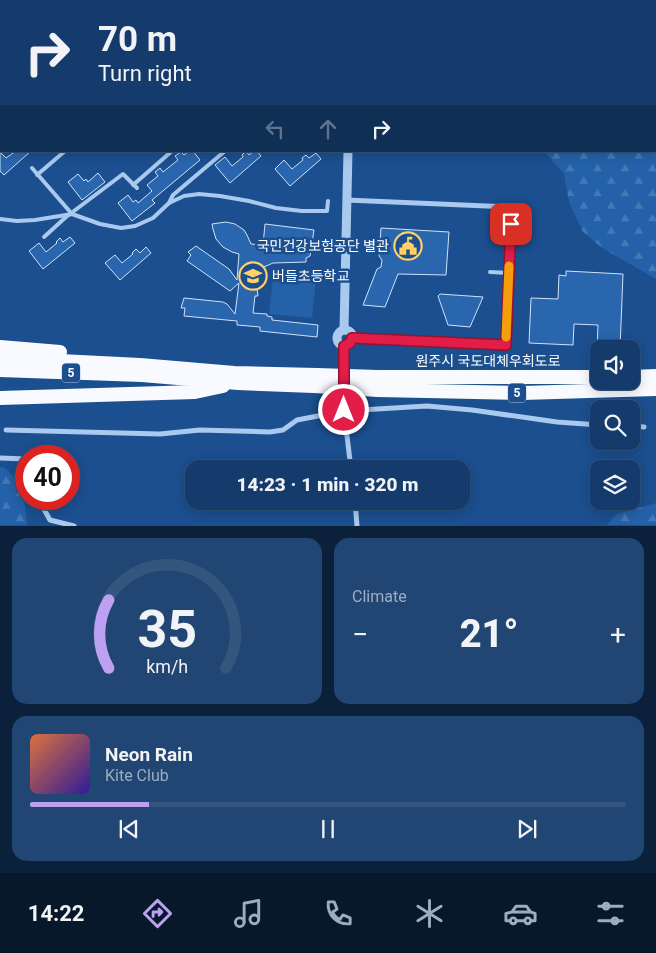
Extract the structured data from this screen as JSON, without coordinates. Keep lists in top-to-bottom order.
{
  "streets": {
    "highway": ["원주시 국도대체우회도로", "5"]
  },
  "crossings": [
    ["원주시 국도대체우회도로", "5"]
  ],
  "places": {
    "public building": ["국민건강보험공단 별관"],
    "school or university": ["버들초등학교"]
  },
  "page": {
    "turn": ["70 m", "Turn right"],
    "limit": "40",
    "trip": "14:23 · 1 min · 320 m",
    "tile": "Climate",
    "heat": ["−", "21°", "+"],
    "song": ["Neon Rain", "Kite Club"],
    "tabs": "14:22",
    "gauge": ["35", "km/h"]
  }
}
